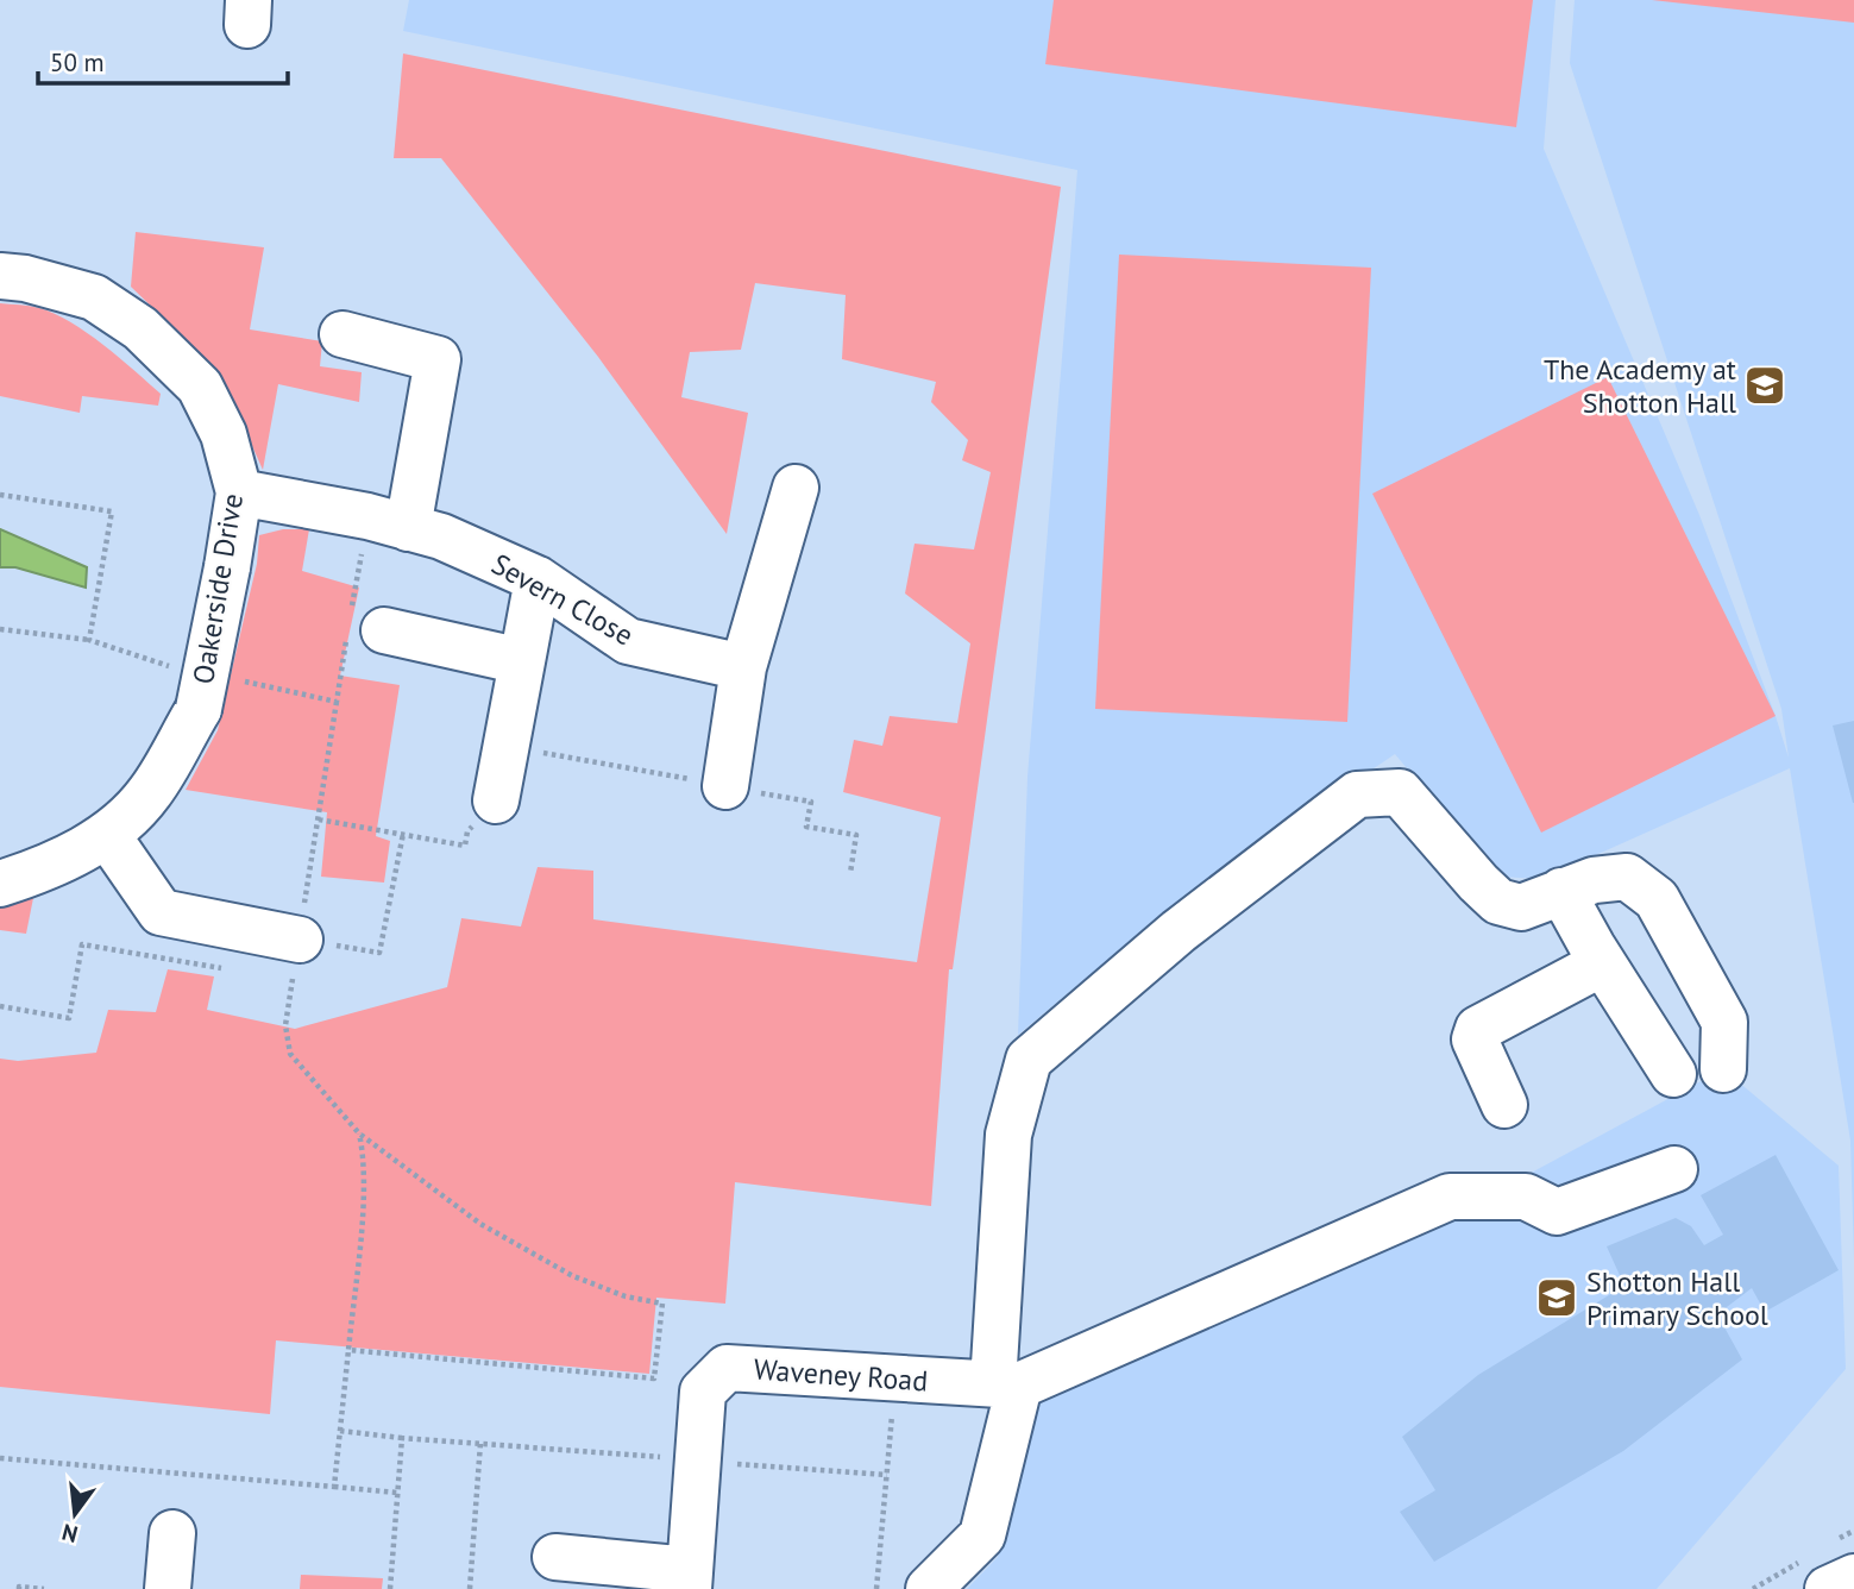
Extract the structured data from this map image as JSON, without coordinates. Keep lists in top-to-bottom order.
{
  "streets": {
    "street": ["Oakerside Drive", "Severn Close", "Waveney Road"]
  },
  "crossings": [
    ["Oakerside Drive", "Severn Close"]
  ],
  "places": {
    "school or university": ["The Academy at Shotton Hall", "Shotton Hall Primary School"]
  },
  "scale_bar": "50 m",
  "north": "bottom"
}
